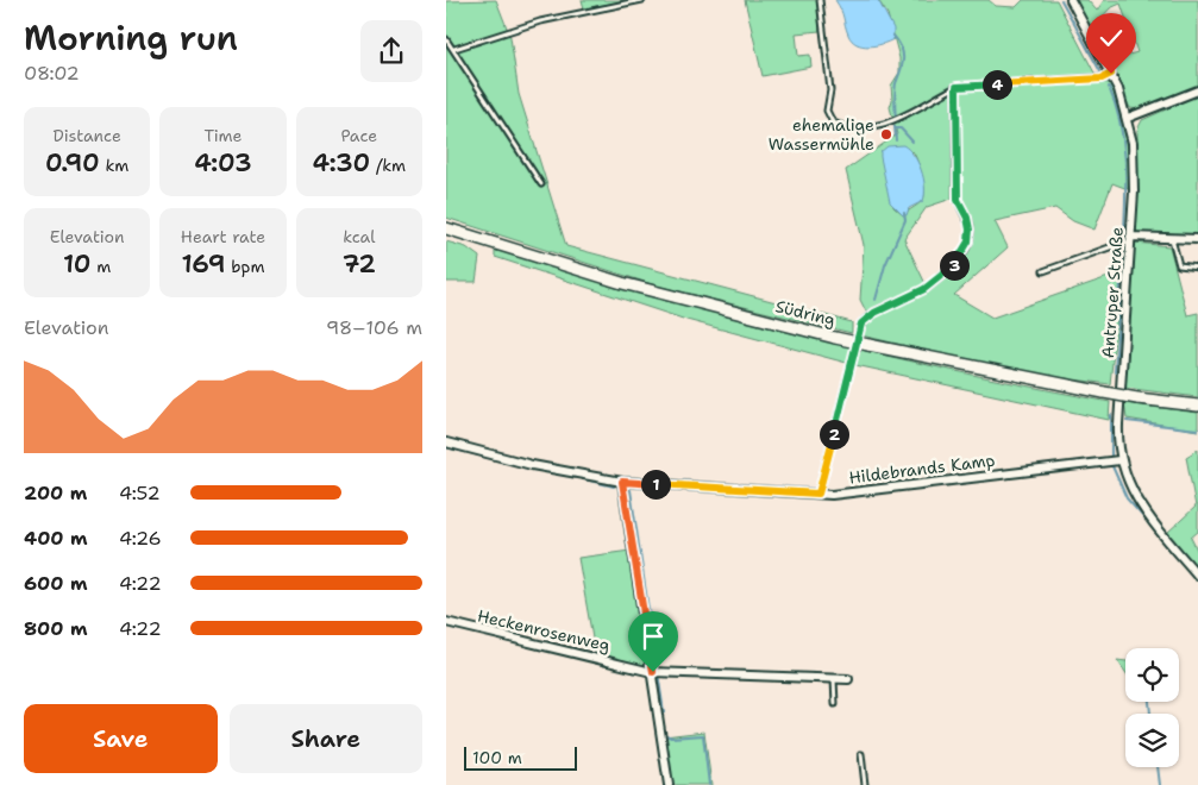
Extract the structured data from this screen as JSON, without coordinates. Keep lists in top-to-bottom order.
{
  "streets": {
    "main road": ["Südring"],
    "street": ["Antruper Straße", "Hildebrands Kamp", "Heckenrosenweg"]
  },
  "crossings": [
    ["Antruper Straße", "Hildebrands Kamp"]
  ],
  "places": ["ehemalige Wassermühle"],
  "scale_bar": "100 m",
  "page": {
    "heading": ["Morning run", "08:02"],
    "pins": [
      "4",
      "3",
      "2",
      "1"
    ],
    "stats": [
      ["Distance", "0.90 km"],
      ["Time", "4:03"],
      ["Pace", "4:30 /km"],
      ["Elevation", "10 m"],
      ["Heart rate", "169 bpm"],
      ["kcal", "72"]
    ],
    "chart": ["Elevation", "98–106 m"],
    "list": [
      {
        "name": "200 m",
        "note": "4:52"
      },
      {
        "name": "400 m",
        "note": "4:26"
      },
      {
        "name": "600 m",
        "note": "4:22"
      },
      {
        "name": "800 m",
        "note": "4:22"
      }
    ],
    "buttons": ["Save", "Share"],
    "scale": "100 m"
  }
}
